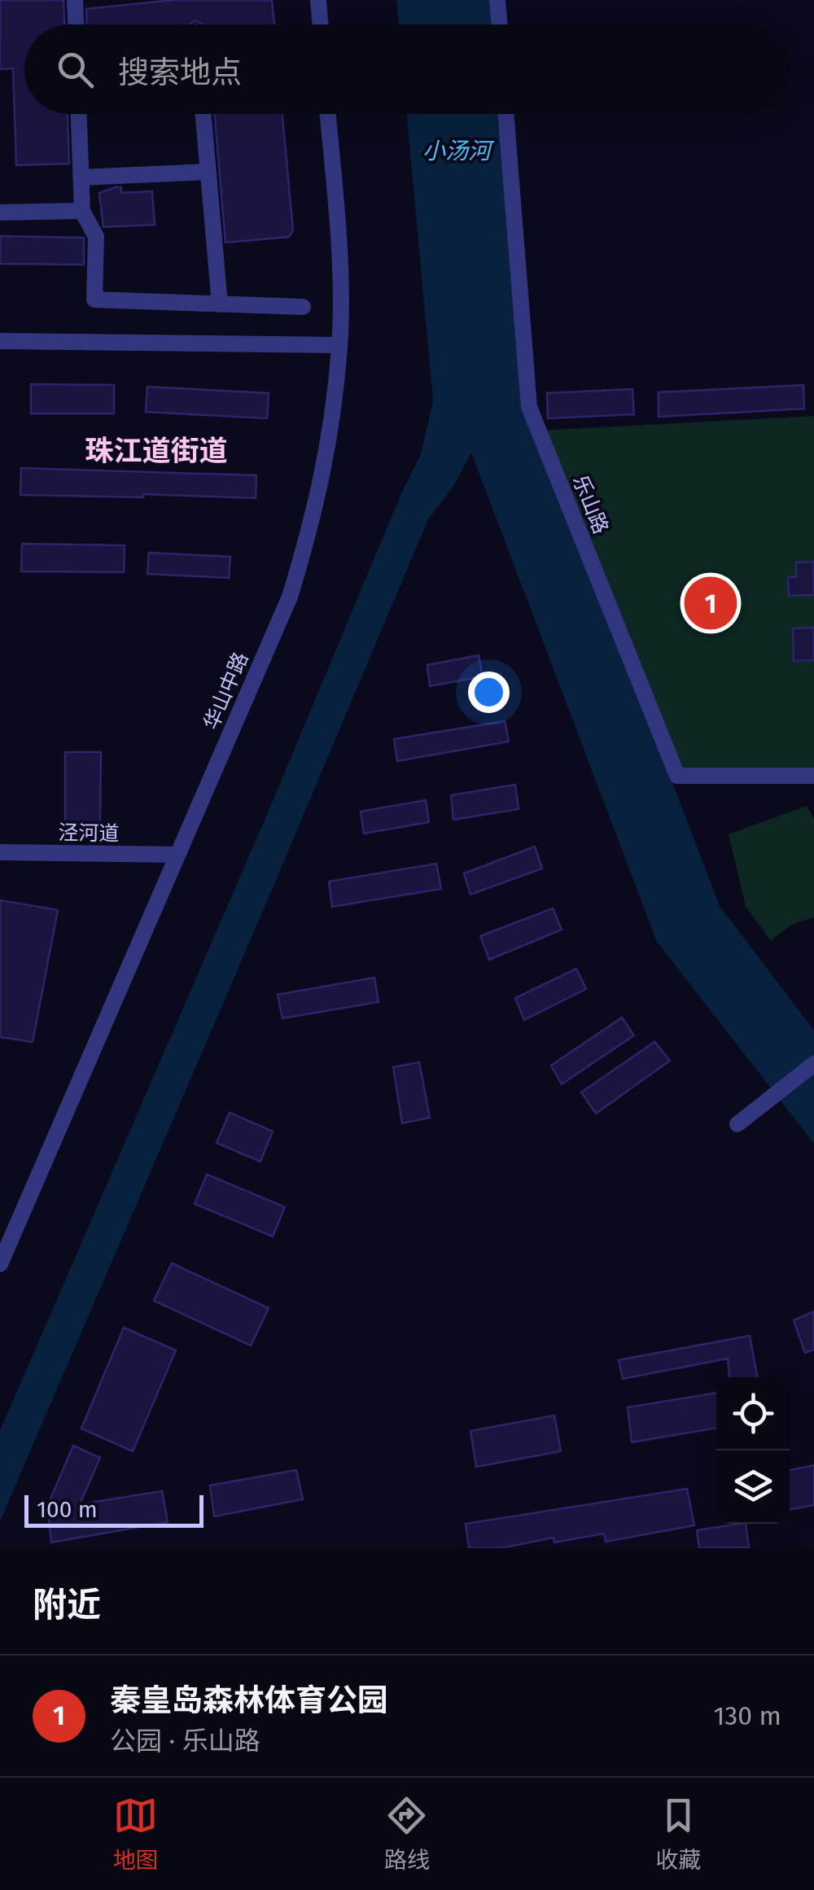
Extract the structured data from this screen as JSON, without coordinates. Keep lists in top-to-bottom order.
{
  "streets": {
    "street": ["乐山路", "华山中路", "泾河道"]
  },
  "crossings": [
    ["华山中路", "泾河道"]
  ],
  "districts": ["珠江道街道"],
  "water": ["小汤河"],
  "scale_bar": "100 m",
  "page": {
    "search": "搜索地点",
    "pins": "1",
    "scale": "100 m",
    "heading": "附近",
    "list": [
      {
        "mark": "1",
        "name": "秦皇岛森林体育公园",
        "note": "公园 · 乐山路",
        "value": "130 m"
      }
    ],
    "nav": ["地图", "路线", "收藏"]
  }
}
